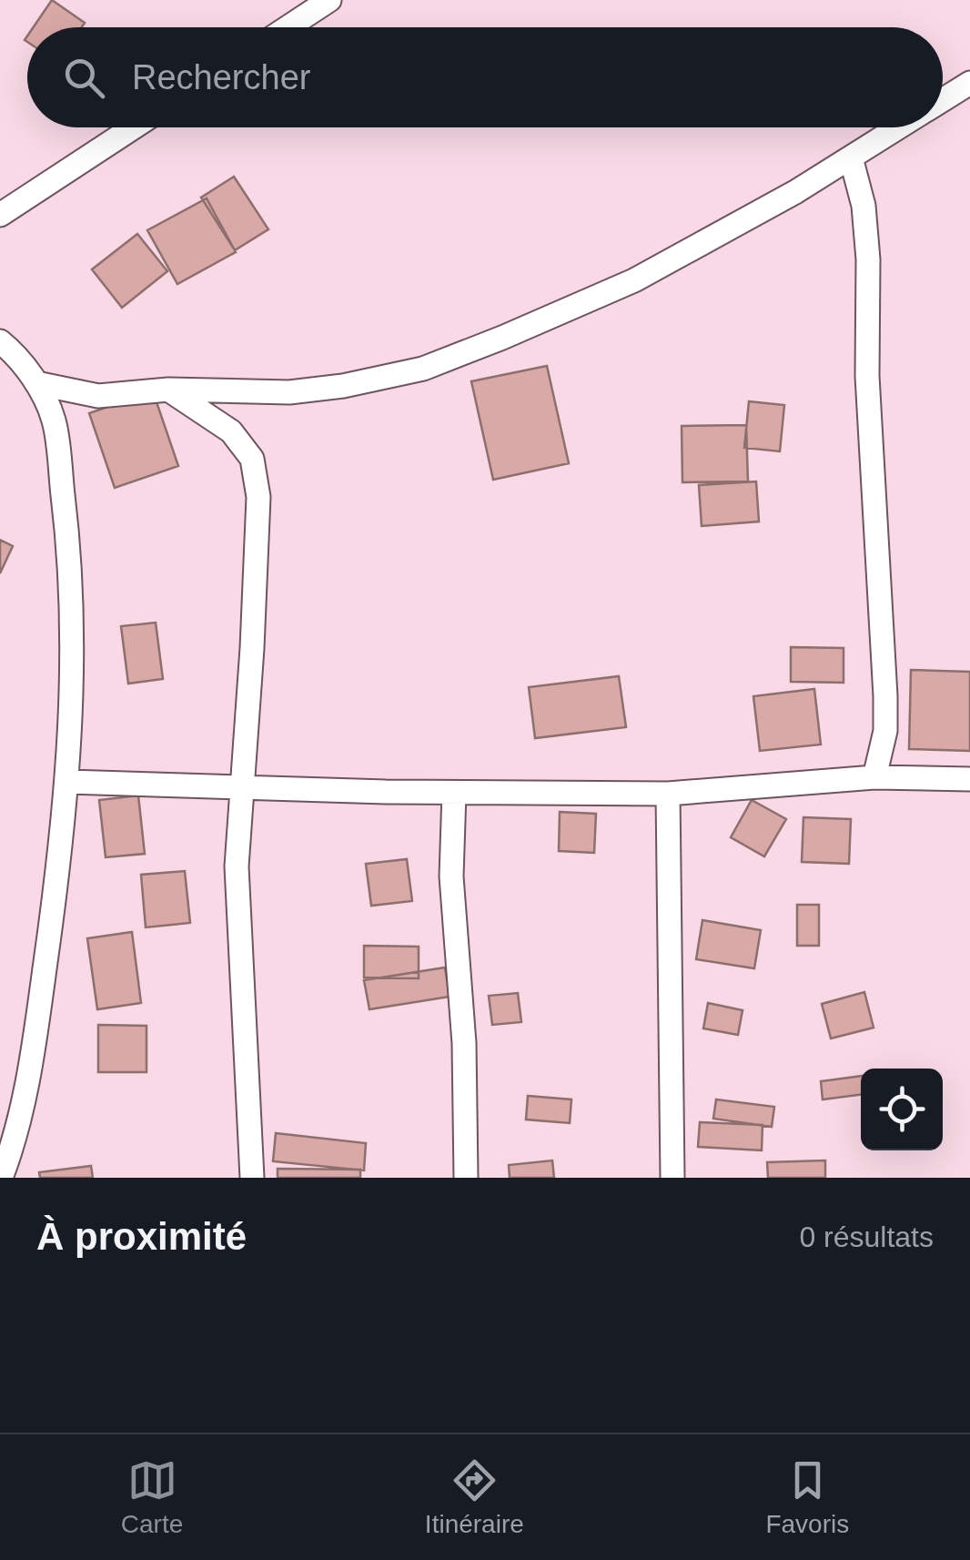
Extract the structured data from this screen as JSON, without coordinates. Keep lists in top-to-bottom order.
{
  "page": {
    "search": "Rechercher",
    "heading": ["À proximité", "0 résultats"],
    "nav": ["Carte", "Itinéraire", "Favoris"]
  }
}
